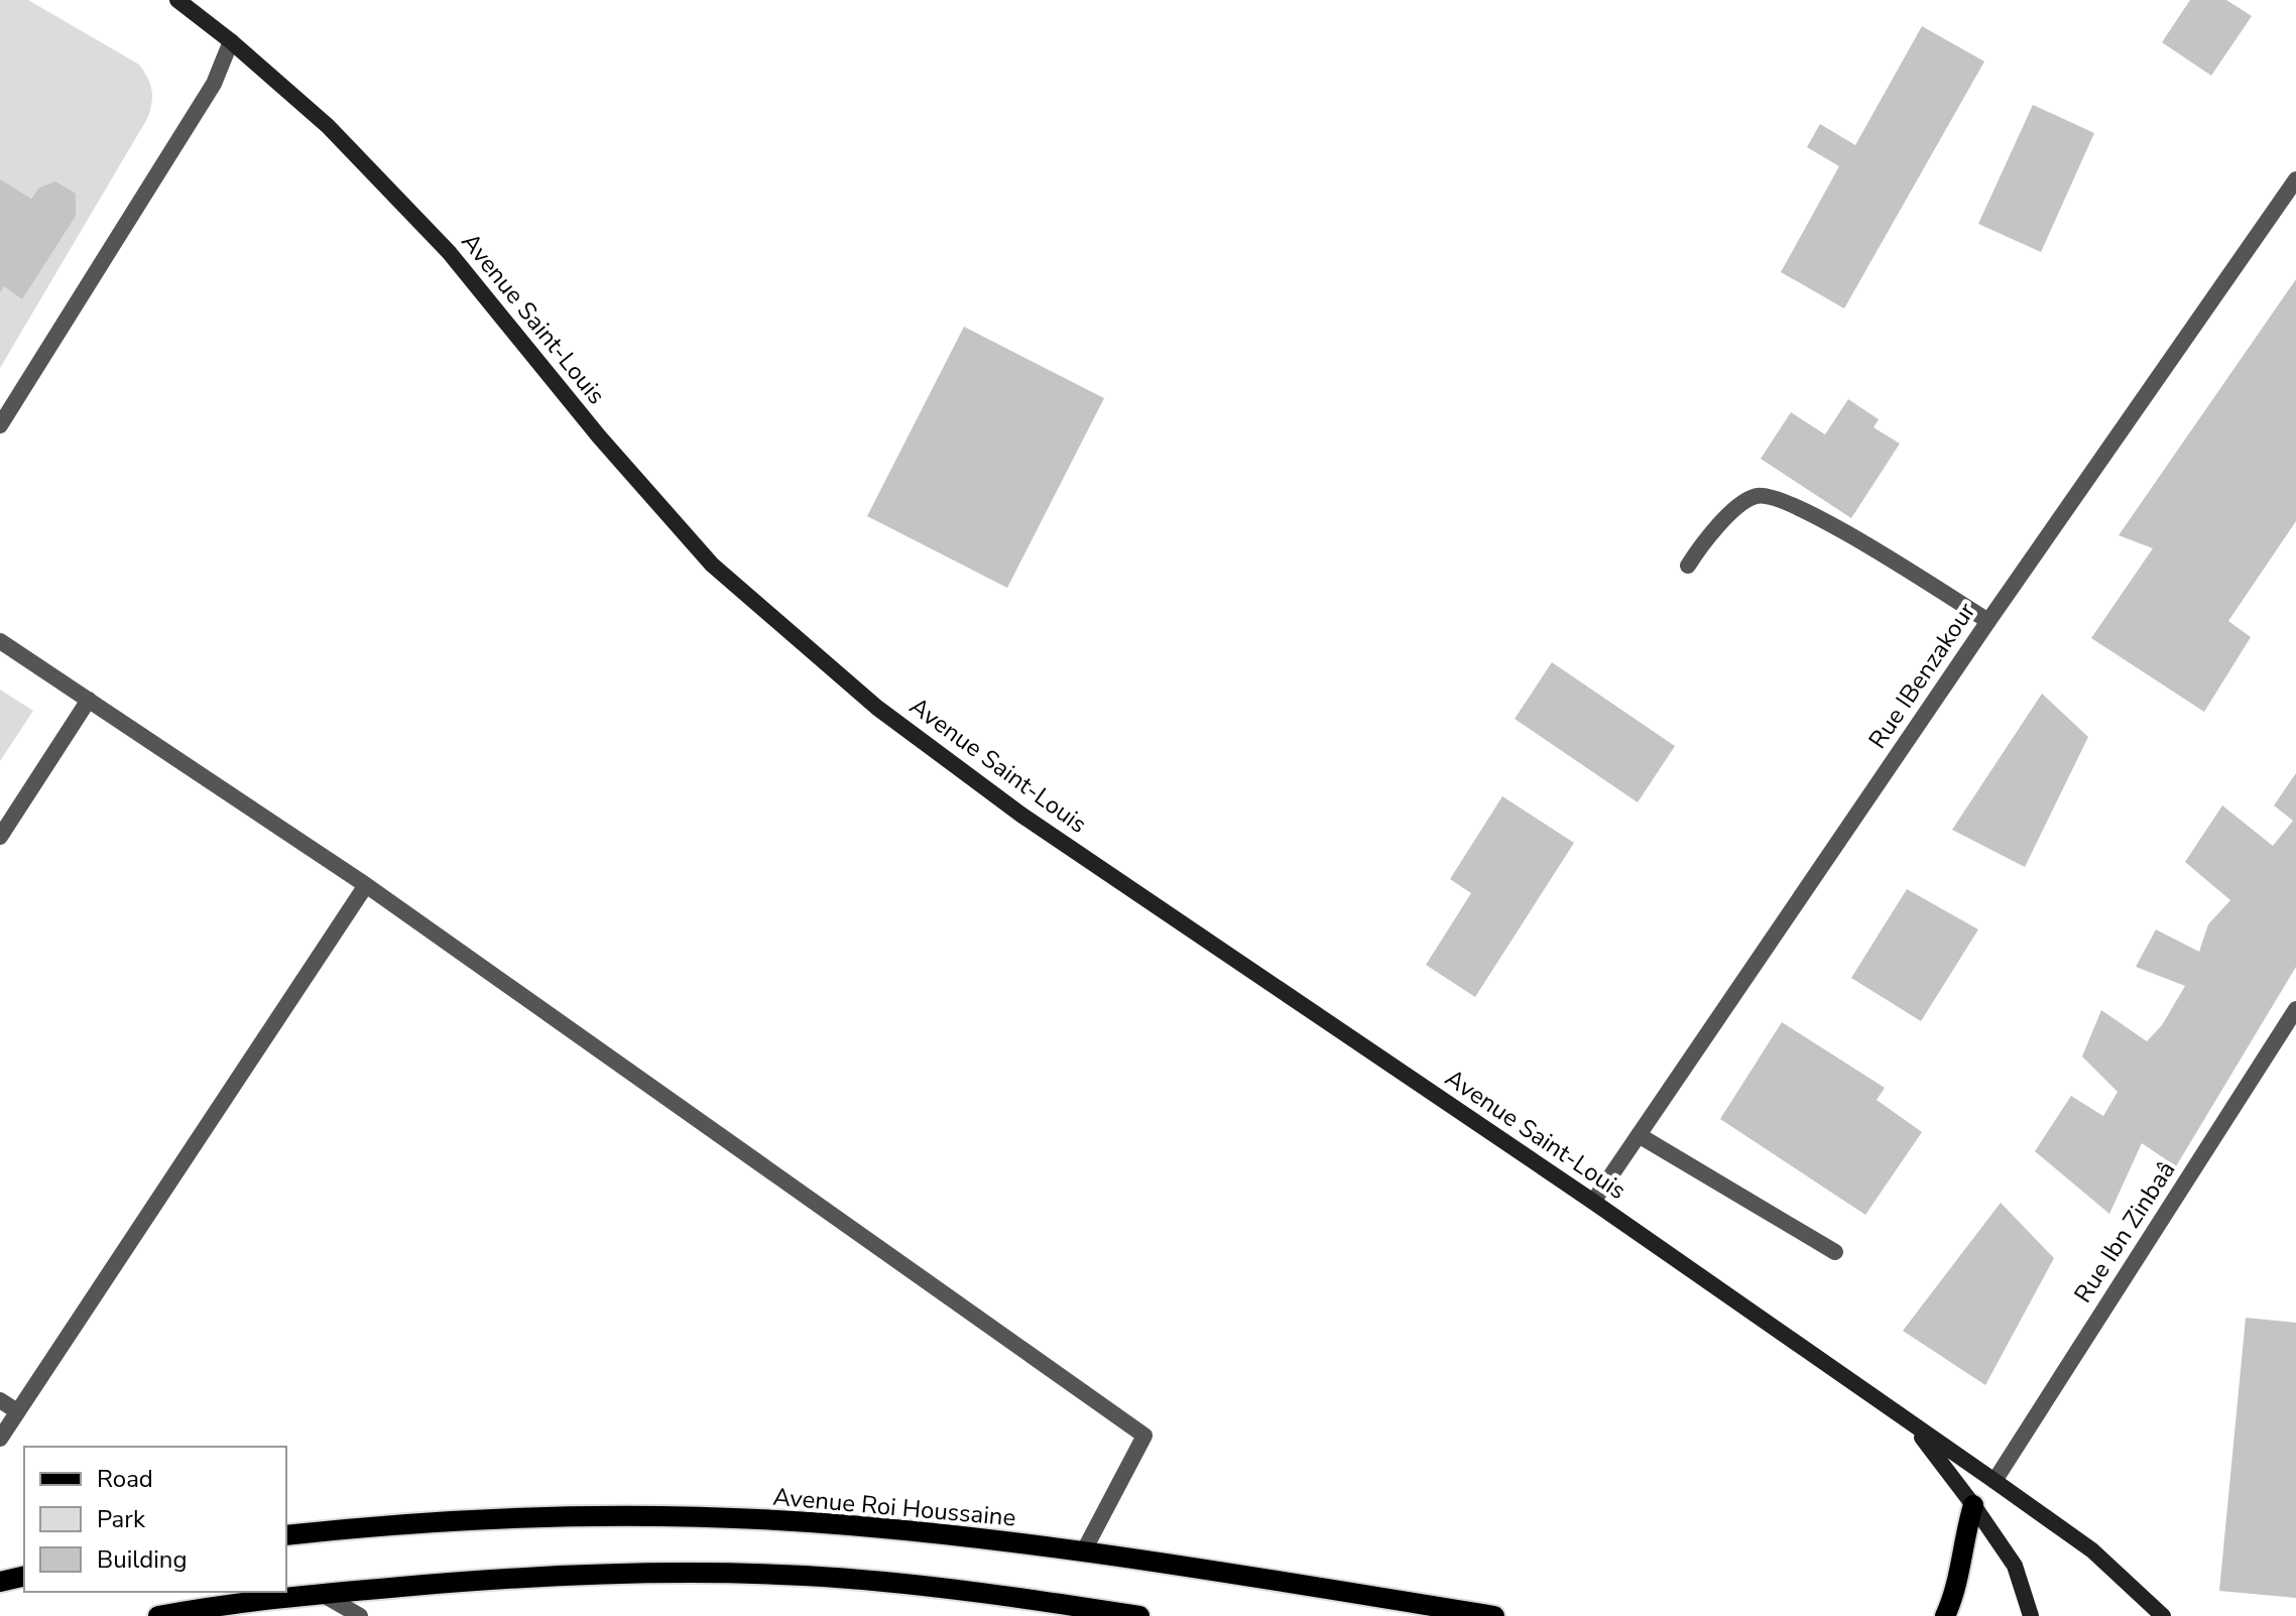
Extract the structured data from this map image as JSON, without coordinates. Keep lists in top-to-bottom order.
{
  "streets": {
    "main road": ["Avenue Saint-Louis", "Avenue Roi Houssaine"],
    "street": ["Rue IBenzakour", "Rue Ibn Zinbaâ"]
  },
  "crossings": [
    ["Avenue Saint-Louis", "Rue IBenzakour"],
    ["Avenue Saint-Louis", "Rue Ibn Zinbaâ"]
  ],
  "legend": ["Road", "Park", "Building"]
}
